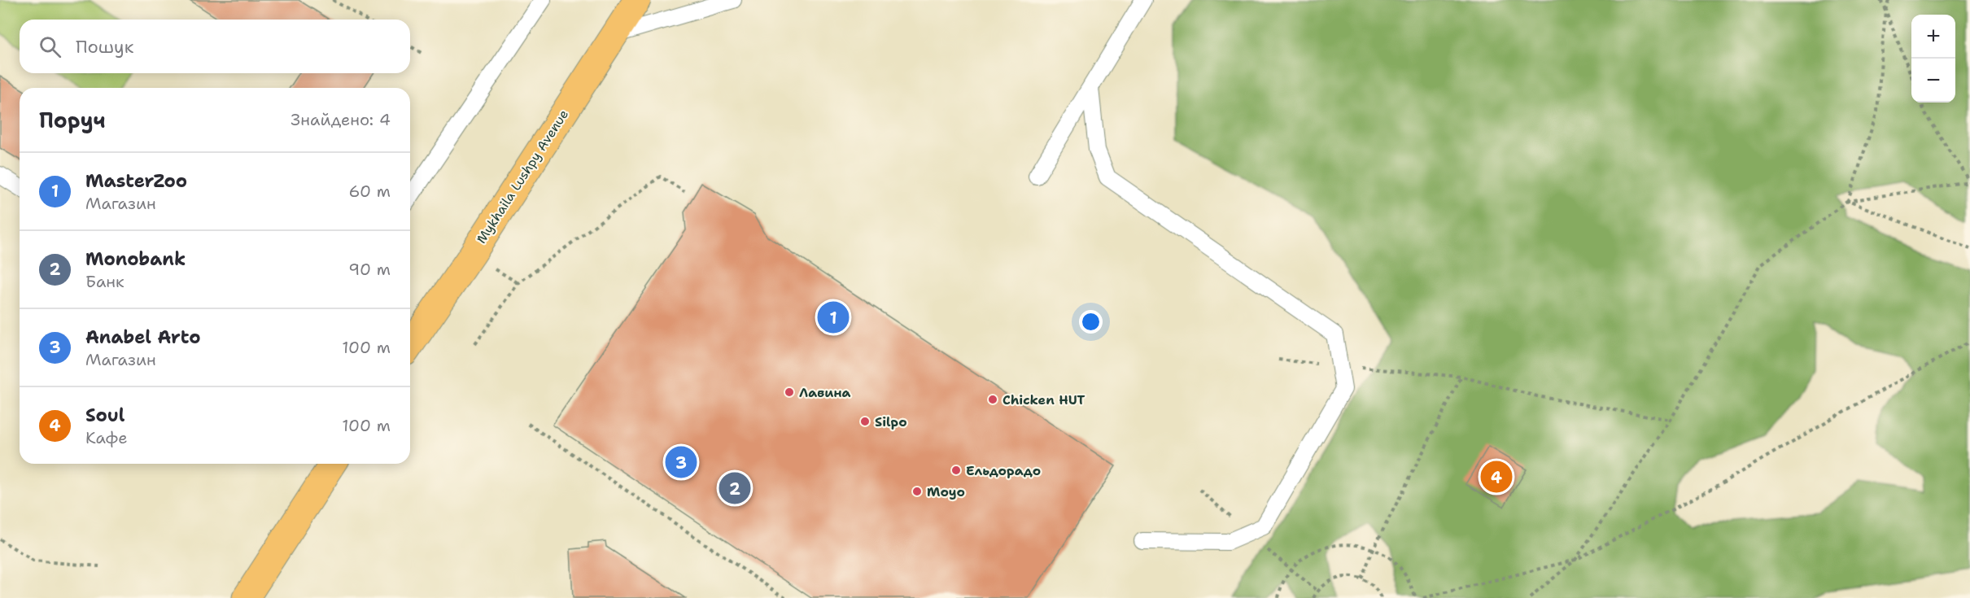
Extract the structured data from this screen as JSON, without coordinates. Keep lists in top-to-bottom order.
{
  "streets": {
    "main road": ["Mykhaila Lushpy Avenue"]
  },
  "places": [
    "Лавина",
    "Chicken HUT",
    "Silpo",
    "Ельдорадо",
    "Moyo"
  ],
  "page": {
    "map_buttons": ["+", "−"],
    "search": "Пошук",
    "heading": ["Поруч", "Знайдено: 4"],
    "list": [
      {
        "mark": "1",
        "name": "MasterZoo",
        "note": "Магазин",
        "value": "60 m"
      },
      {
        "mark": "2",
        "name": "Monobank",
        "note": "Банк",
        "value": "90 m"
      },
      {
        "mark": "3",
        "name": "Anabel Arto",
        "note": "Магазин",
        "value": "100 m"
      },
      {
        "mark": "4",
        "name": "Soul",
        "note": "Кафе",
        "value": "100 m"
      }
    ],
    "pins": [
      "1",
      "3",
      "4",
      "2"
    ]
  }
}
